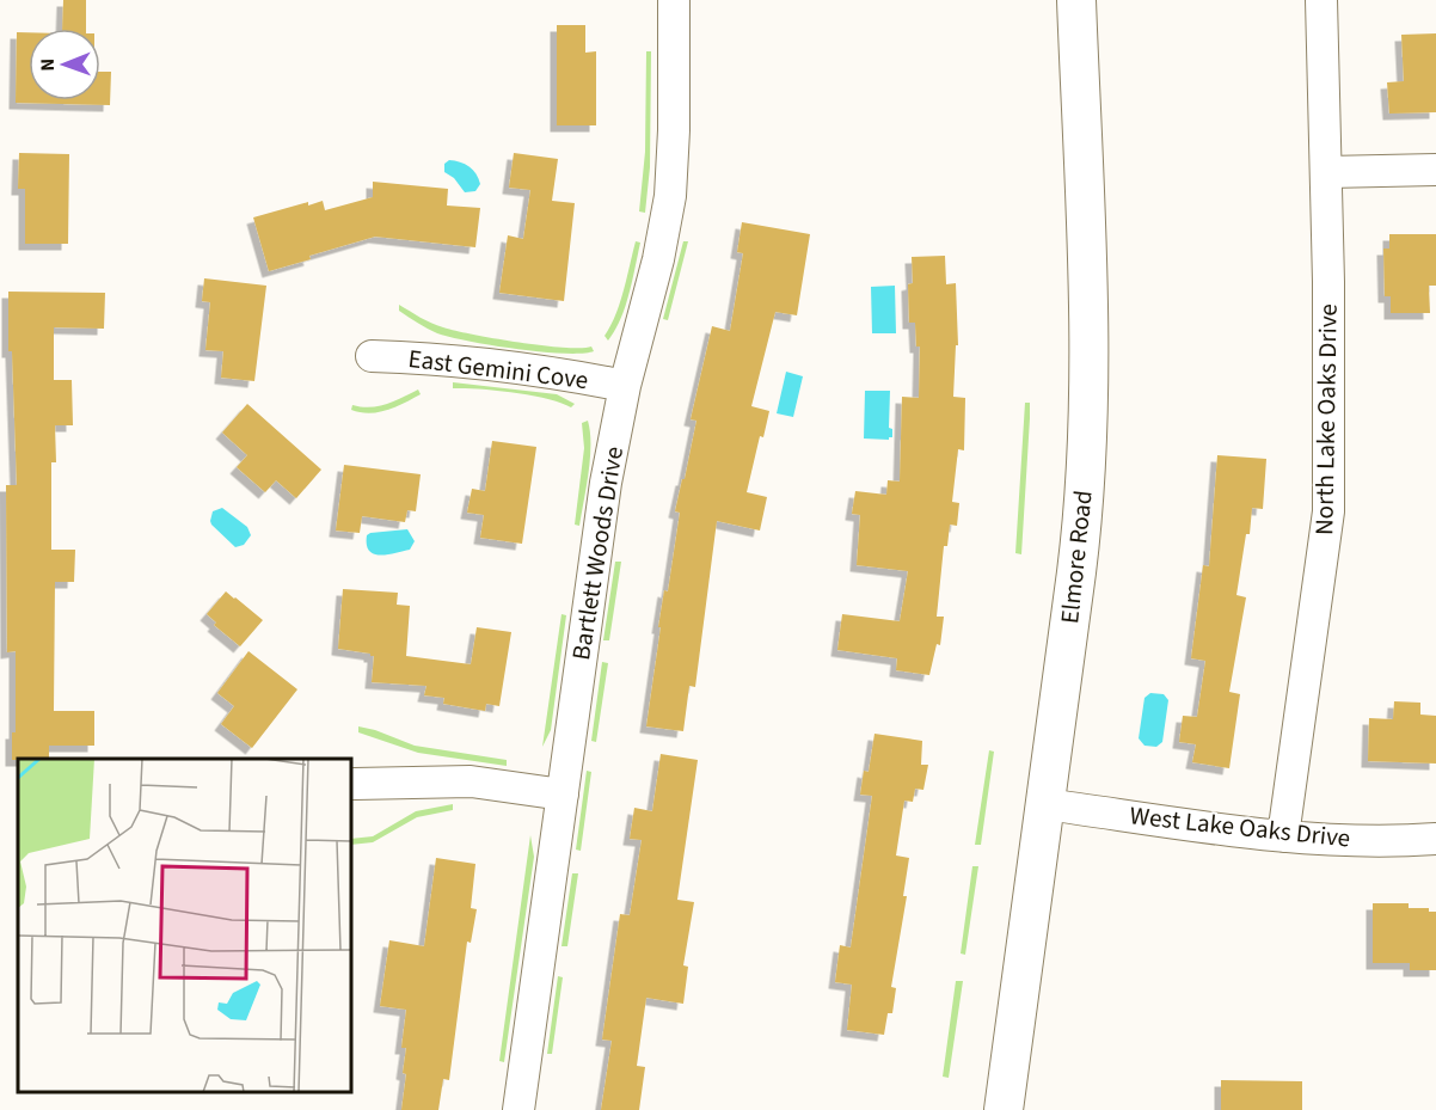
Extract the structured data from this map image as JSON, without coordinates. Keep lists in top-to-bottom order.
{
  "streets": {
    "street": [
      "East Gemini Cove",
      "North Lake Oaks Drive",
      "Bartlett Woods Drive",
      "Elmore Road",
      "West Lake Oaks Drive"
    ]
  },
  "crossings": [
    ["East Gemini Cove", "Bartlett Woods Drive"],
    ["North Lake Oaks Drive", "West Lake Oaks Drive"],
    ["Elmore Road", "West Lake Oaks Drive"]
  ],
  "north": "left"
}
